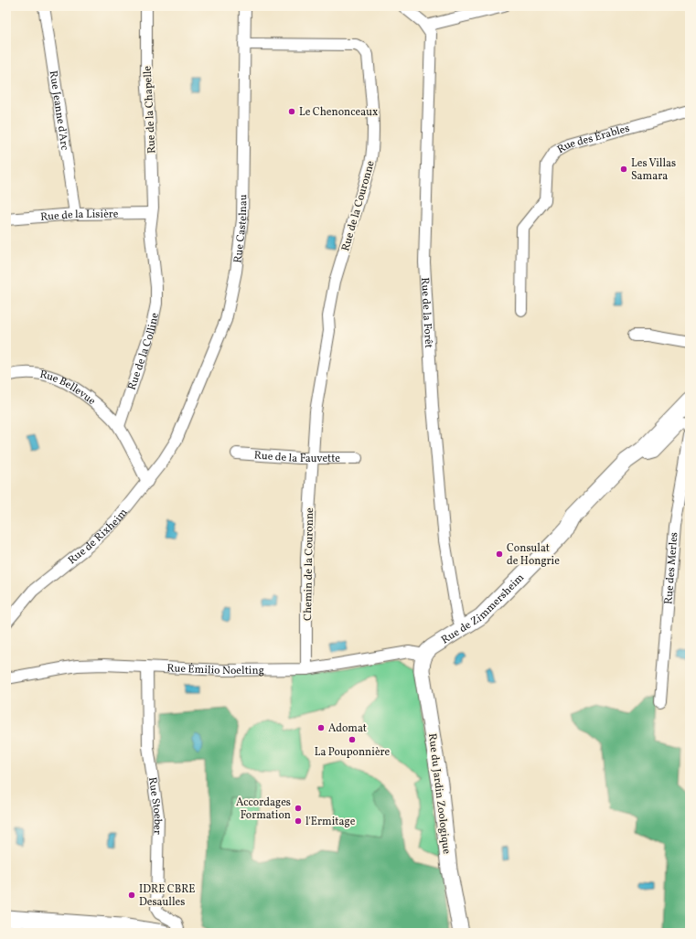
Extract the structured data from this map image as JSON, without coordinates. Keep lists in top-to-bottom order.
{
  "streets": {
    "main road": ["Rue de Zimmersheim", "Rue du Jardin Zoologique"],
    "street": [
      "Rue Jeanne d'Arc",
      "Rue de la Chapelle",
      "Rue des Érables",
      "Rue de la Couronne",
      "Rue de la Lisière",
      "Rue Castelnau",
      "Rue de la Forêt",
      "Rue de la Colline",
      "Rue Bellevue",
      "Rue de la Fauvette",
      "Rue de Rixheim",
      "Chemin de la Couronne",
      "Rue des Merles",
      "Rue Émilio Noelting",
      "Rue Stoeber"
    ]
  },
  "crossings": [
    ["Rue Jeanne d'Arc", "Rue de la Lisière"],
    ["Rue de la Chapelle", "Rue de la Lisière"],
    ["Rue de la Chapelle", "Rue de la Colline"],
    ["Rue de la Couronne", "Rue Castelnau"],
    ["Rue de la Couronne", "Rue de la Fauvette"],
    ["Rue de la Couronne", "Chemin de la Couronne"],
    ["Rue de la Lisière", "Rue de la Colline"],
    ["Rue Castelnau", "Rue de Rixheim"],
    ["Rue de la Forêt", "Rue de Zimmersheim"],
    ["Rue de la Colline", "Rue Bellevue"],
    ["Rue de la Fauvette", "Chemin de la Couronne"],
    ["Chemin de la Couronne", "Rue Émilio Noelting"],
    ["Rue de Zimmersheim", "Rue Émilio Noelting"],
    ["Rue de Zimmersheim", "Rue du Jardin Zoologique"],
    ["Rue Émilio Noelting", "Rue du Jardin Zoologique"],
    ["Rue Émilio Noelting", "Rue Stoeber"]
  ],
  "places": [
    "Le Chenonceaux",
    "Les Villas Samara",
    "Consulat de Hongrie",
    "Adomat",
    "La Pouponnière",
    "Accordages Formation",
    "l'Ermitage",
    "IDRE CBRE Desaulles"
  ]
}
